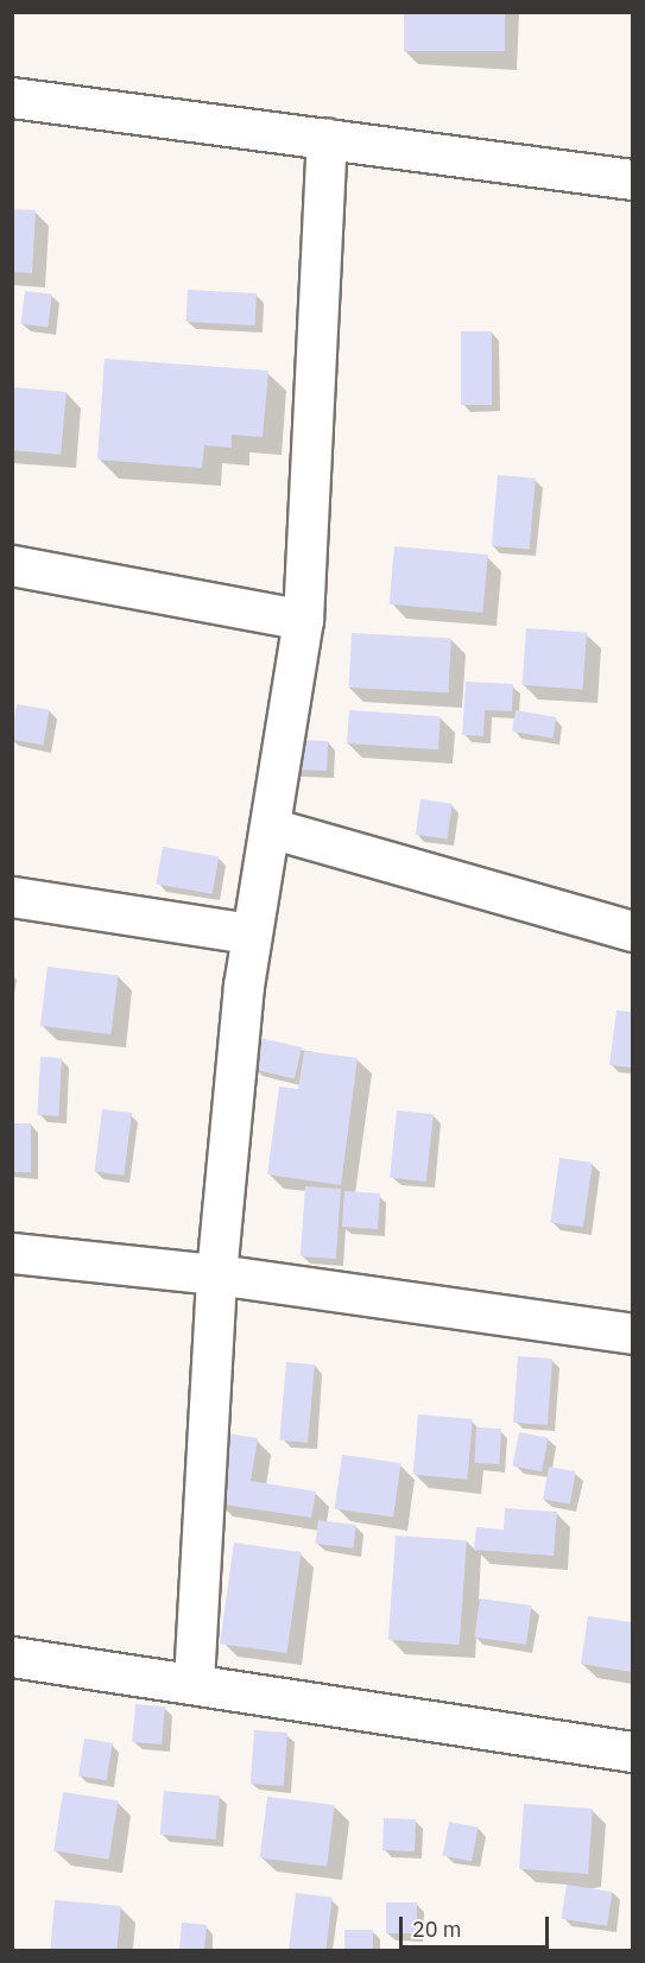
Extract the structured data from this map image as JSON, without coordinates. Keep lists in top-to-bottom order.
{
  "scale_bar": "20 m"
}
